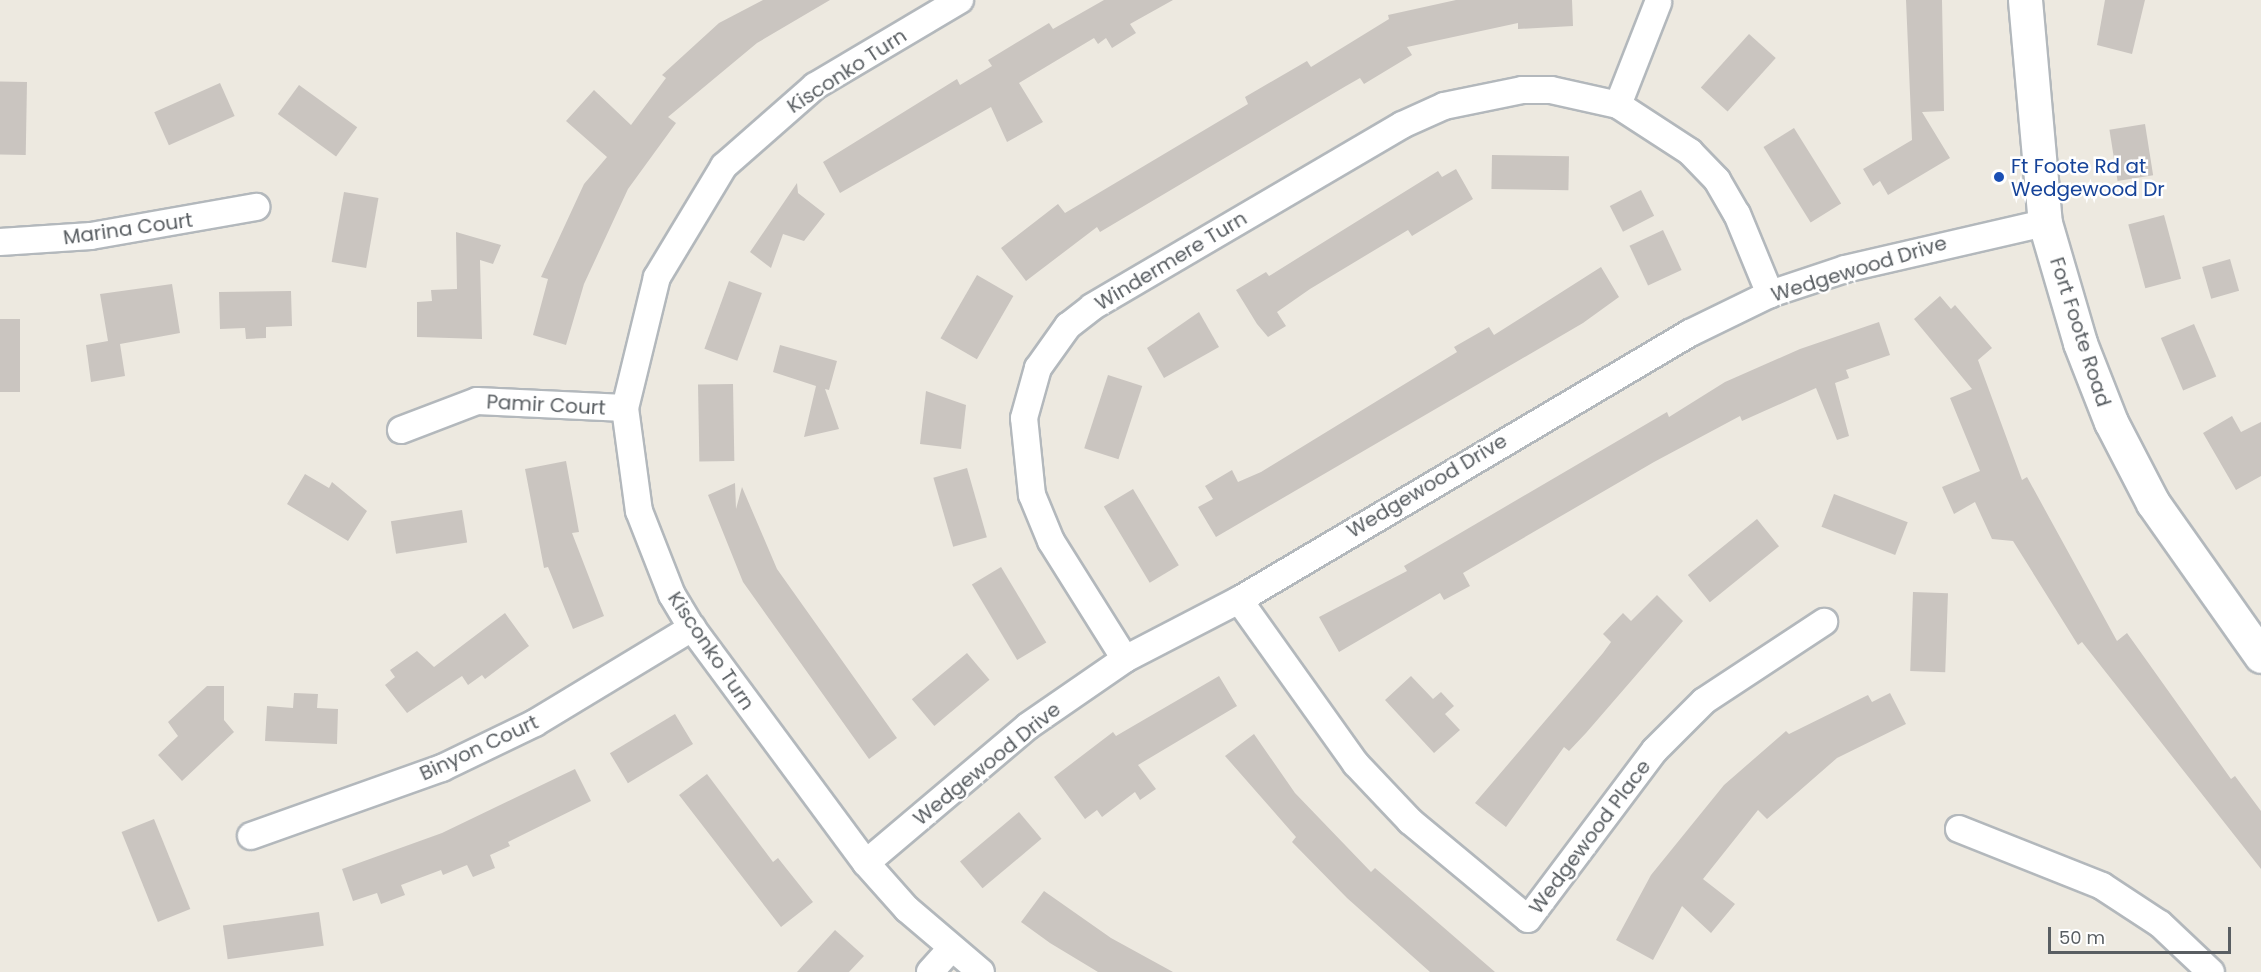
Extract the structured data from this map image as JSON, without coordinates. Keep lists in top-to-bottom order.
{
  "streets": {
    "street": [
      "Kisconko Turn",
      "Marina Court",
      "Windermere Turn",
      "Wedgewood Drive",
      "Fort Foote Road",
      "Pamir Court",
      "Binyon Court",
      "Wedgewood Place"
    ]
  },
  "crossings": [
    ["Kisconko Turn", "Wedgewood Drive"],
    ["Kisconko Turn", "Pamir Court"],
    ["Kisconko Turn", "Binyon Court"],
    ["Windermere Turn", "Wedgewood Drive"],
    ["Wedgewood Drive", "Fort Foote Road"],
    ["Wedgewood Drive", "Wedgewood Place"]
  ],
  "places": ["Ft Foote Rd at Wedgewood Dr"],
  "scale_bar": "50 m"
}
